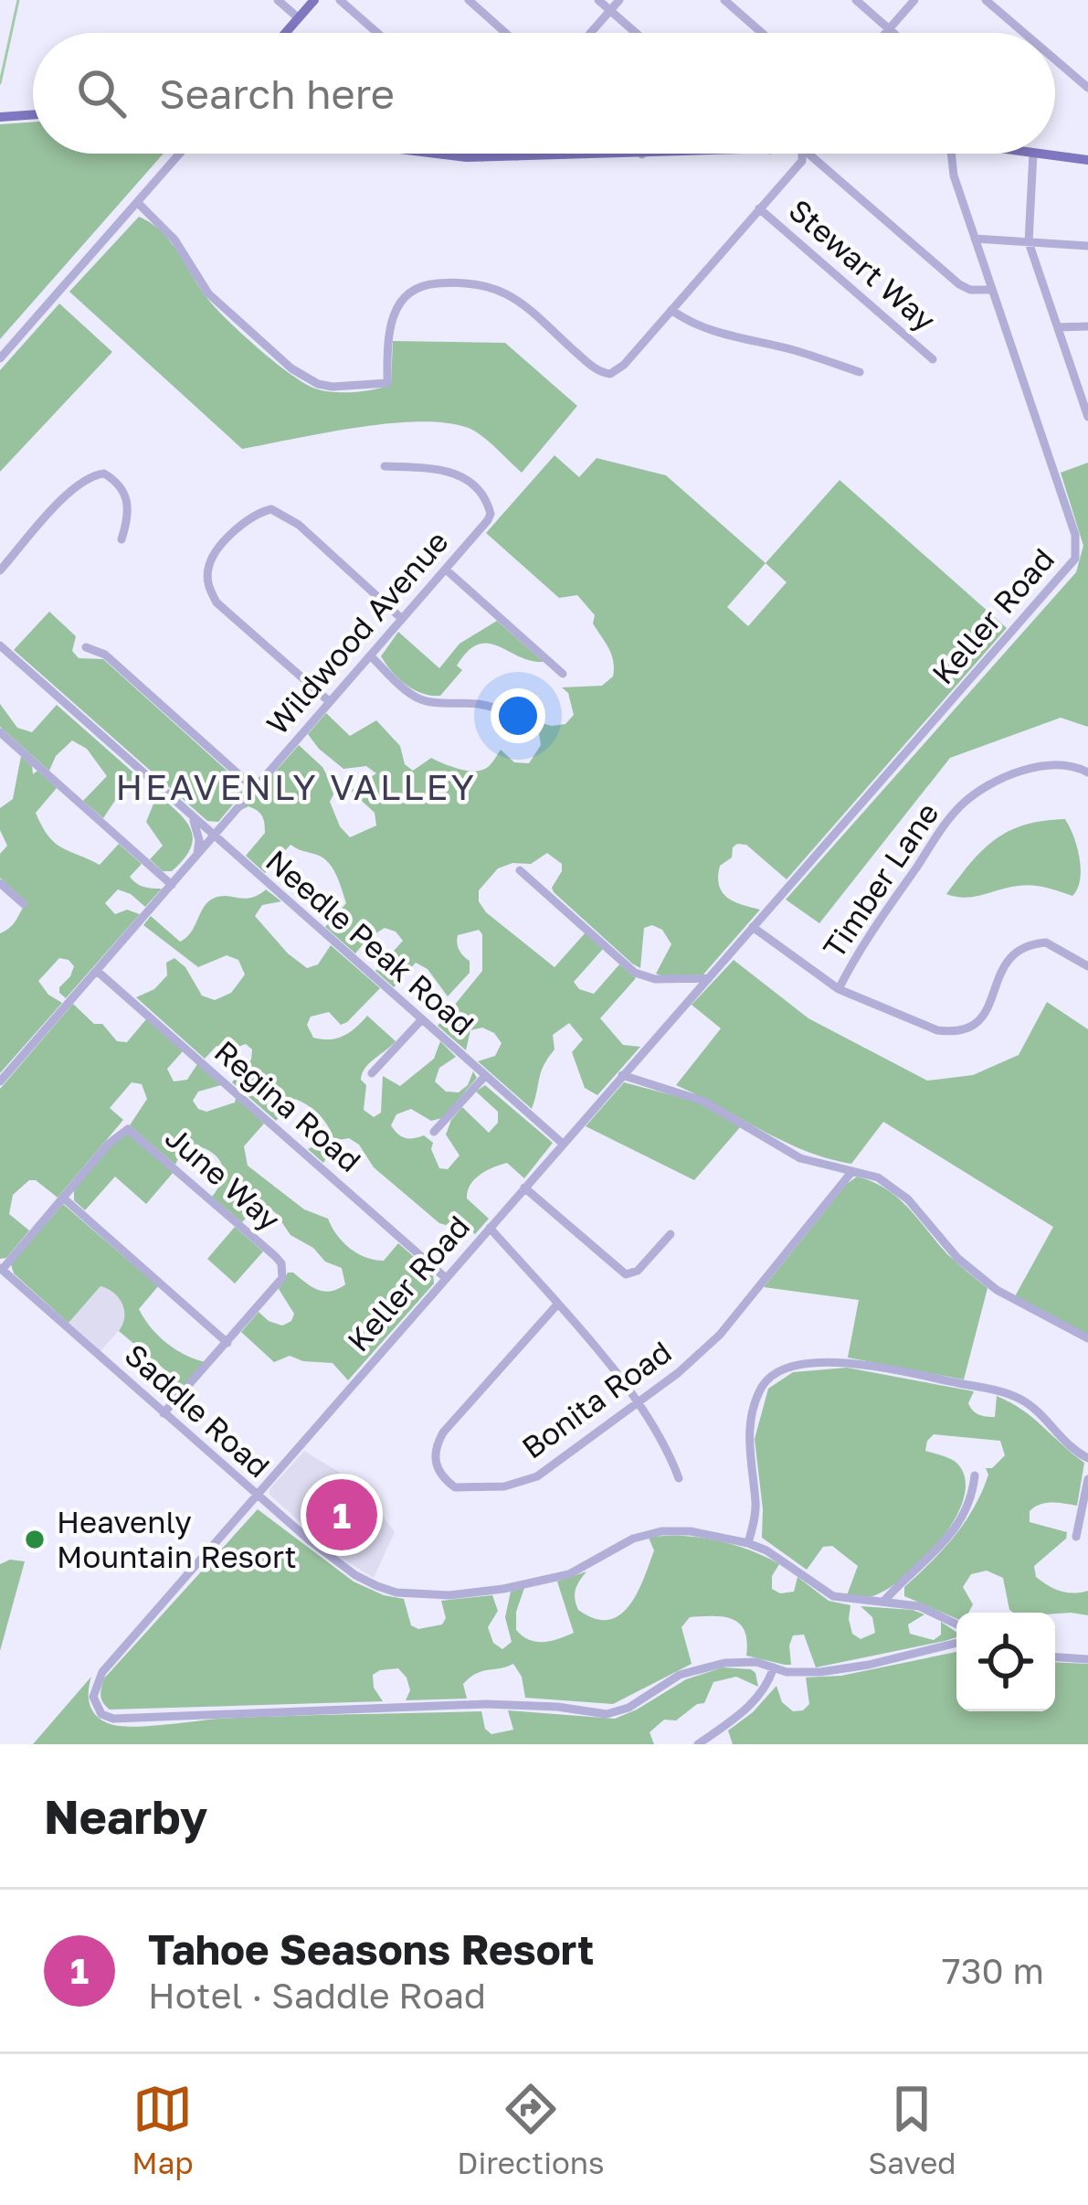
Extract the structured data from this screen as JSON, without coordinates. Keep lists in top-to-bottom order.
{
  "streets": {
    "street": [
      "Stewart Way",
      "Keller Road",
      "Wildwood Avenue",
      "Timber Lane",
      "Needle Peak Road",
      "Regina Road",
      "June Way",
      "Bonita Road",
      "Saddle Road"
    ]
  },
  "crossings": [
    ["Keller Road", "Needle Peak Road"],
    ["Keller Road", "Regina Road"],
    ["Keller Road", "Saddle Road"],
    ["Wildwood Avenue", "Needle Peak Road"],
    ["Wildwood Avenue", "Regina Road"],
    ["June Way", "Saddle Road"]
  ],
  "districts": ["HEAVENLY VALLEY"],
  "places": ["Heavenly Mountain Resort"],
  "page": {
    "search": "Search here",
    "pins": "1",
    "heading": "Nearby",
    "list": [
      {
        "mark": "1",
        "name": "Tahoe Seasons Resort",
        "note": "Hotel · Saddle Road",
        "value": "730 m"
      }
    ],
    "nav": ["Map", "Directions", "Saved"]
  }
}
